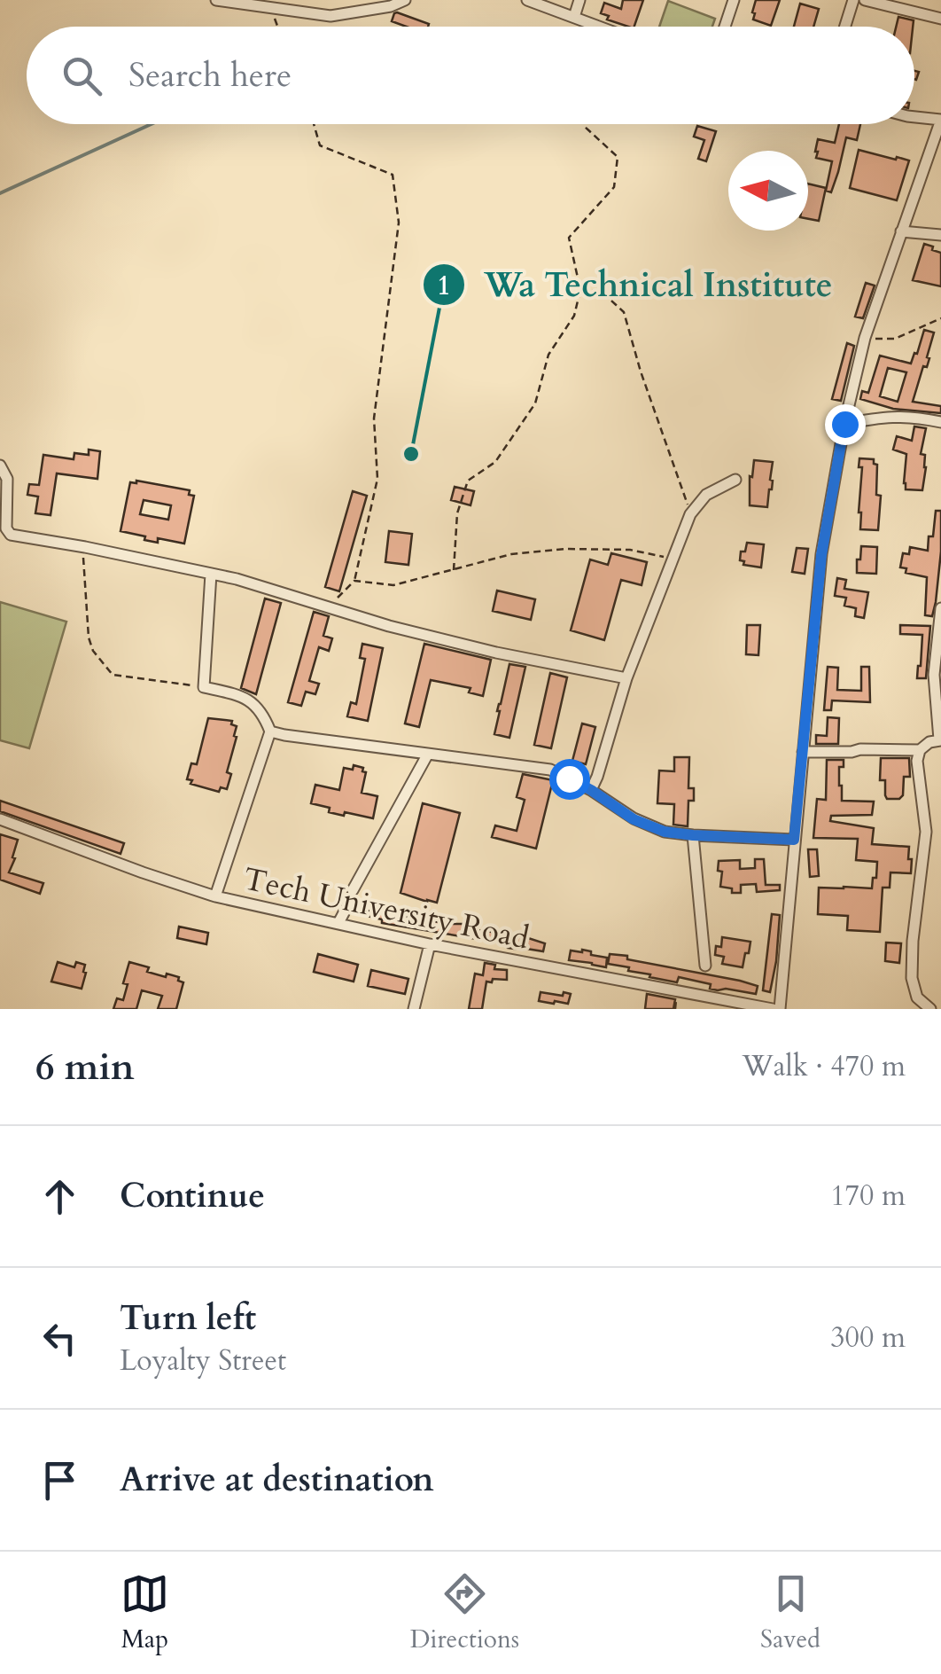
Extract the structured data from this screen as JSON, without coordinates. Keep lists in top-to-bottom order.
{
  "streets": {
    "street": ["Tech University Road"]
  },
  "places": ["Wa Technical Institute"],
  "north": "left",
  "page": {
    "search": "Search here",
    "heading": ["6 min", "Walk · 470 m"],
    "list": [
      ["Continue", "170 m"],
      ["Turn left", "Loyalty Street", "300 m"],
      "Arrive at destination"
    ],
    "nav": ["Map", "Directions", "Saved"]
  }
}
